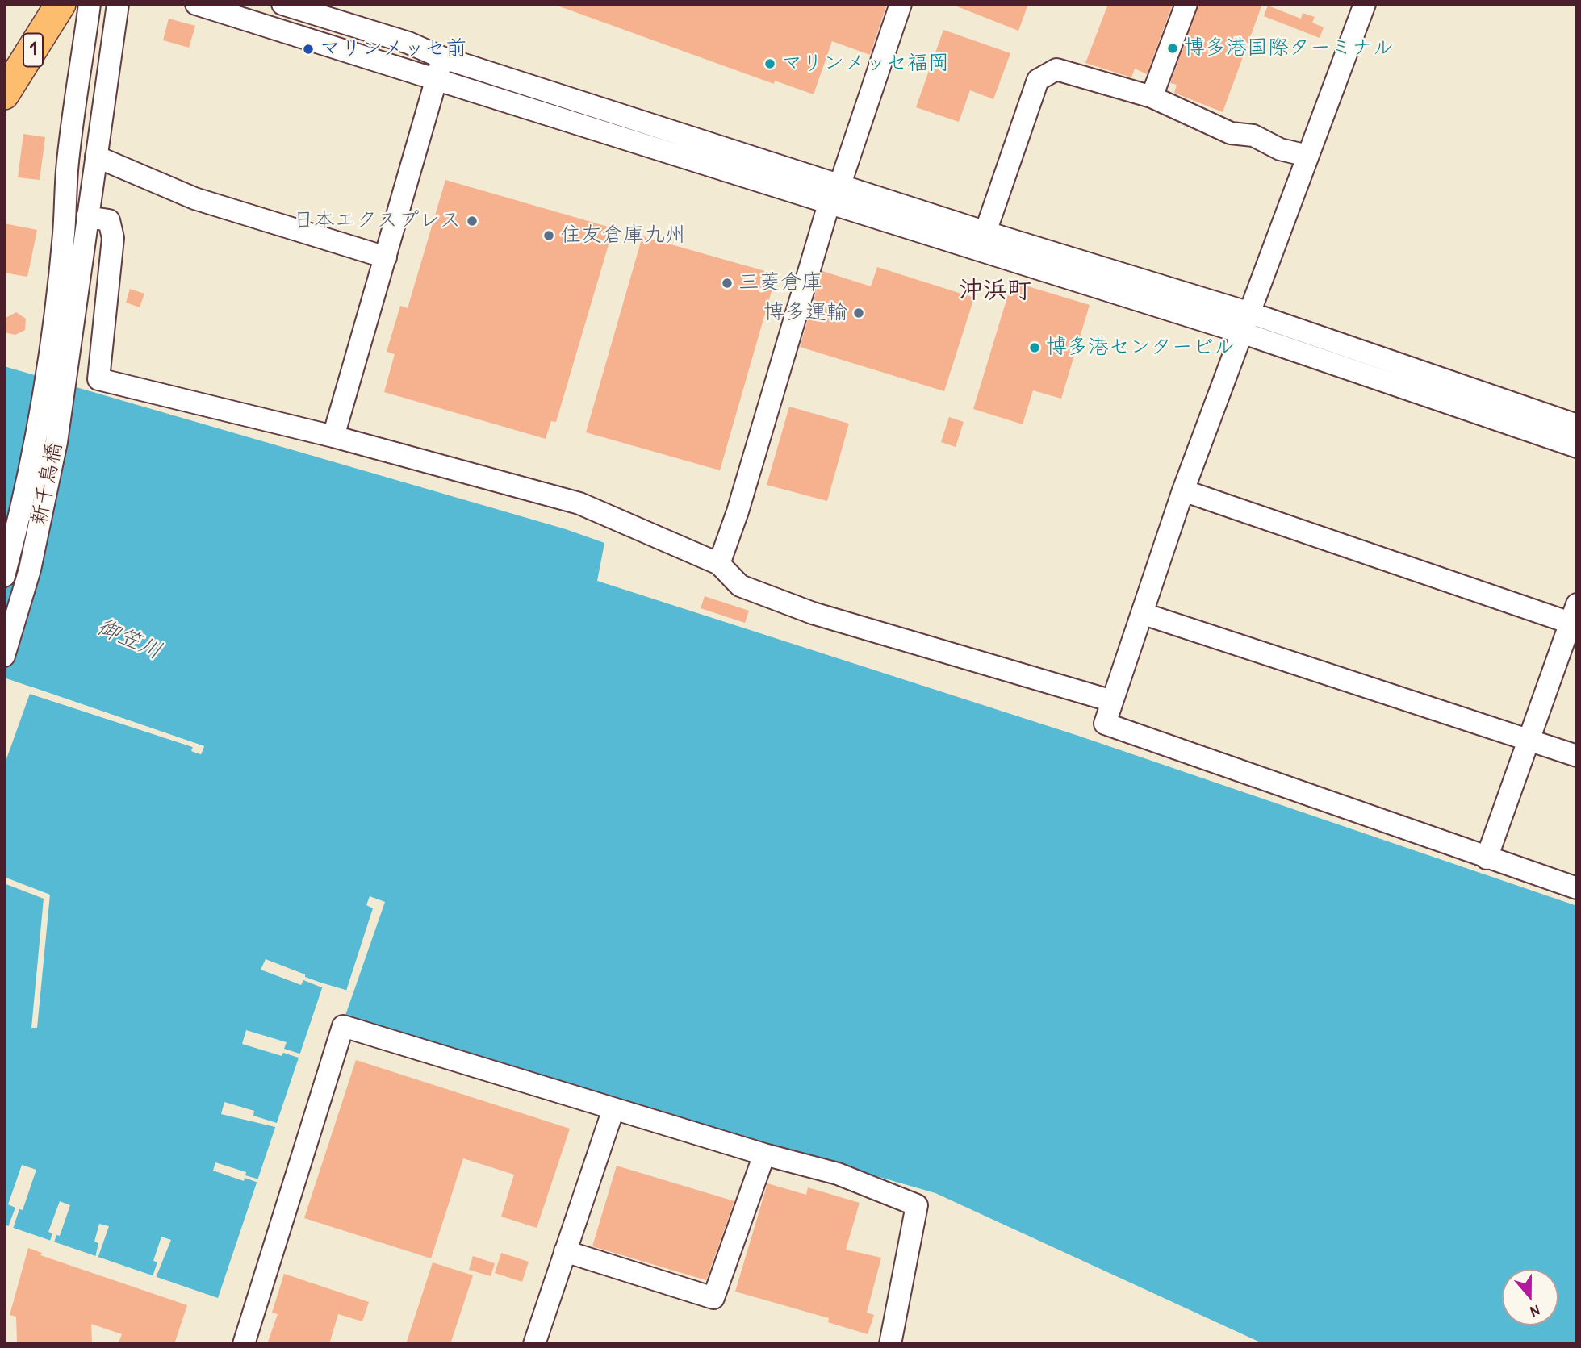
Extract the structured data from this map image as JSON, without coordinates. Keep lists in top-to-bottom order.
{
  "streets": {
    "highway": ["1"],
    "street": ["新千鳥橋"]
  },
  "districts": ["沖浜町"],
  "water": ["御笠川"],
  "places": [
    "博多港国際ターミナル",
    "マリンメッセ前",
    "マリンメッセ福岡",
    "日本エクスプレス",
    "住友倉庫九州",
    "三菱倉庫",
    "博多運輸",
    "博多港センタービル"
  ],
  "north": "bottom"
}
